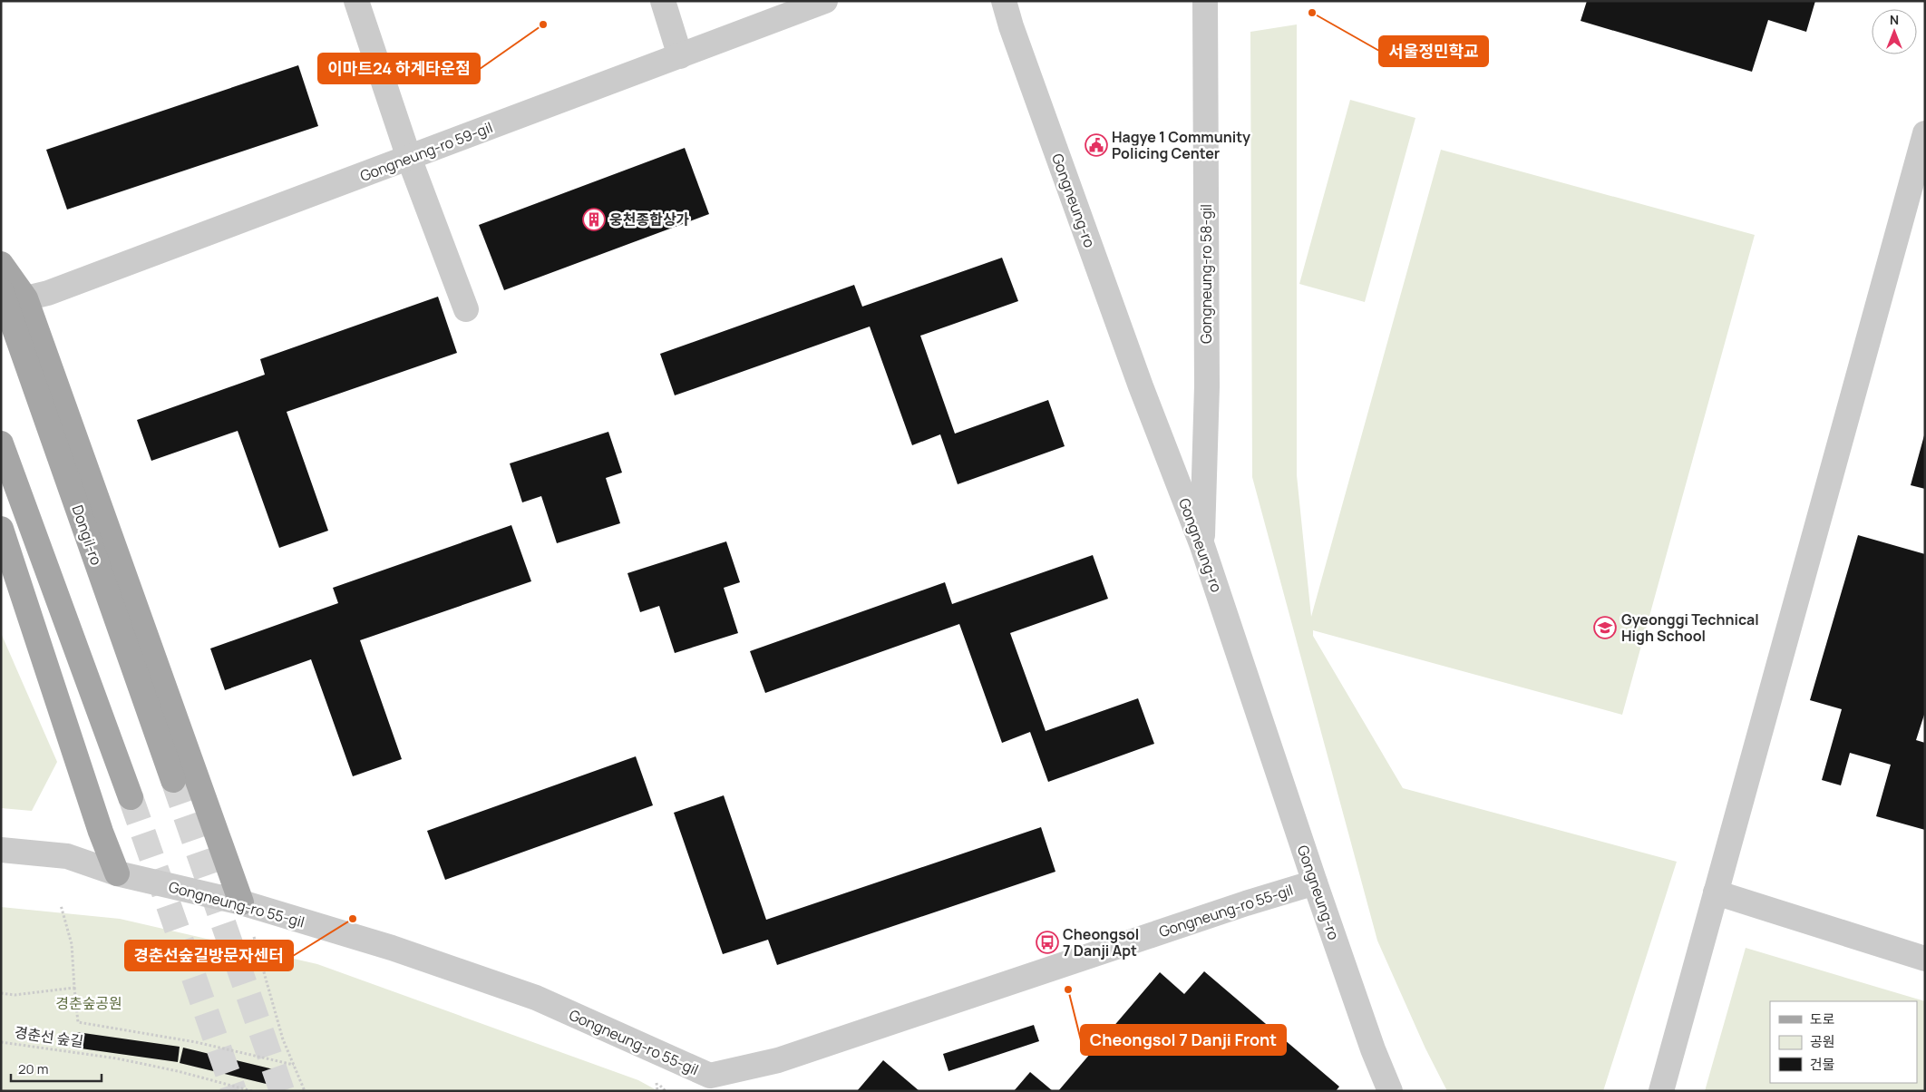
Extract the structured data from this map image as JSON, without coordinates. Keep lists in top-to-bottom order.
{
  "streets": {
    "main road": ["Dongil-ro"],
    "street": [
      "Gongneung-ro 59-gil",
      "Gongneung-ro",
      "Gongneung-ro 58-gil",
      "Gongneung-ro 55-gil"
    ],
    "path": ["경춘선 숲길"]
  },
  "crossings": [
    ["Gongneung-ro", "Gongneung-ro 58-gil"],
    ["Gongneung-ro", "Gongneung-ro 55-gil"]
  ],
  "parks": ["경춘숲공원"],
  "places": {
    "other": [
      "서울정민학교",
      "이마트24 하계타운점",
      "경춘선숲길방문자센터",
      "Cheongsol 7 Danji Front"
    ],
    "public building": ["Hagye 1 Community Policing Center"],
    "building": ["웅천종합상가"],
    "school or university": ["Gyeonggi Technical High School"],
    "bus stop": ["Cheongsol 7 Danji Apt"]
  },
  "legend": ["도로", "공원", "건물"],
  "scale_bar": "20 m",
  "north": "top"
}
